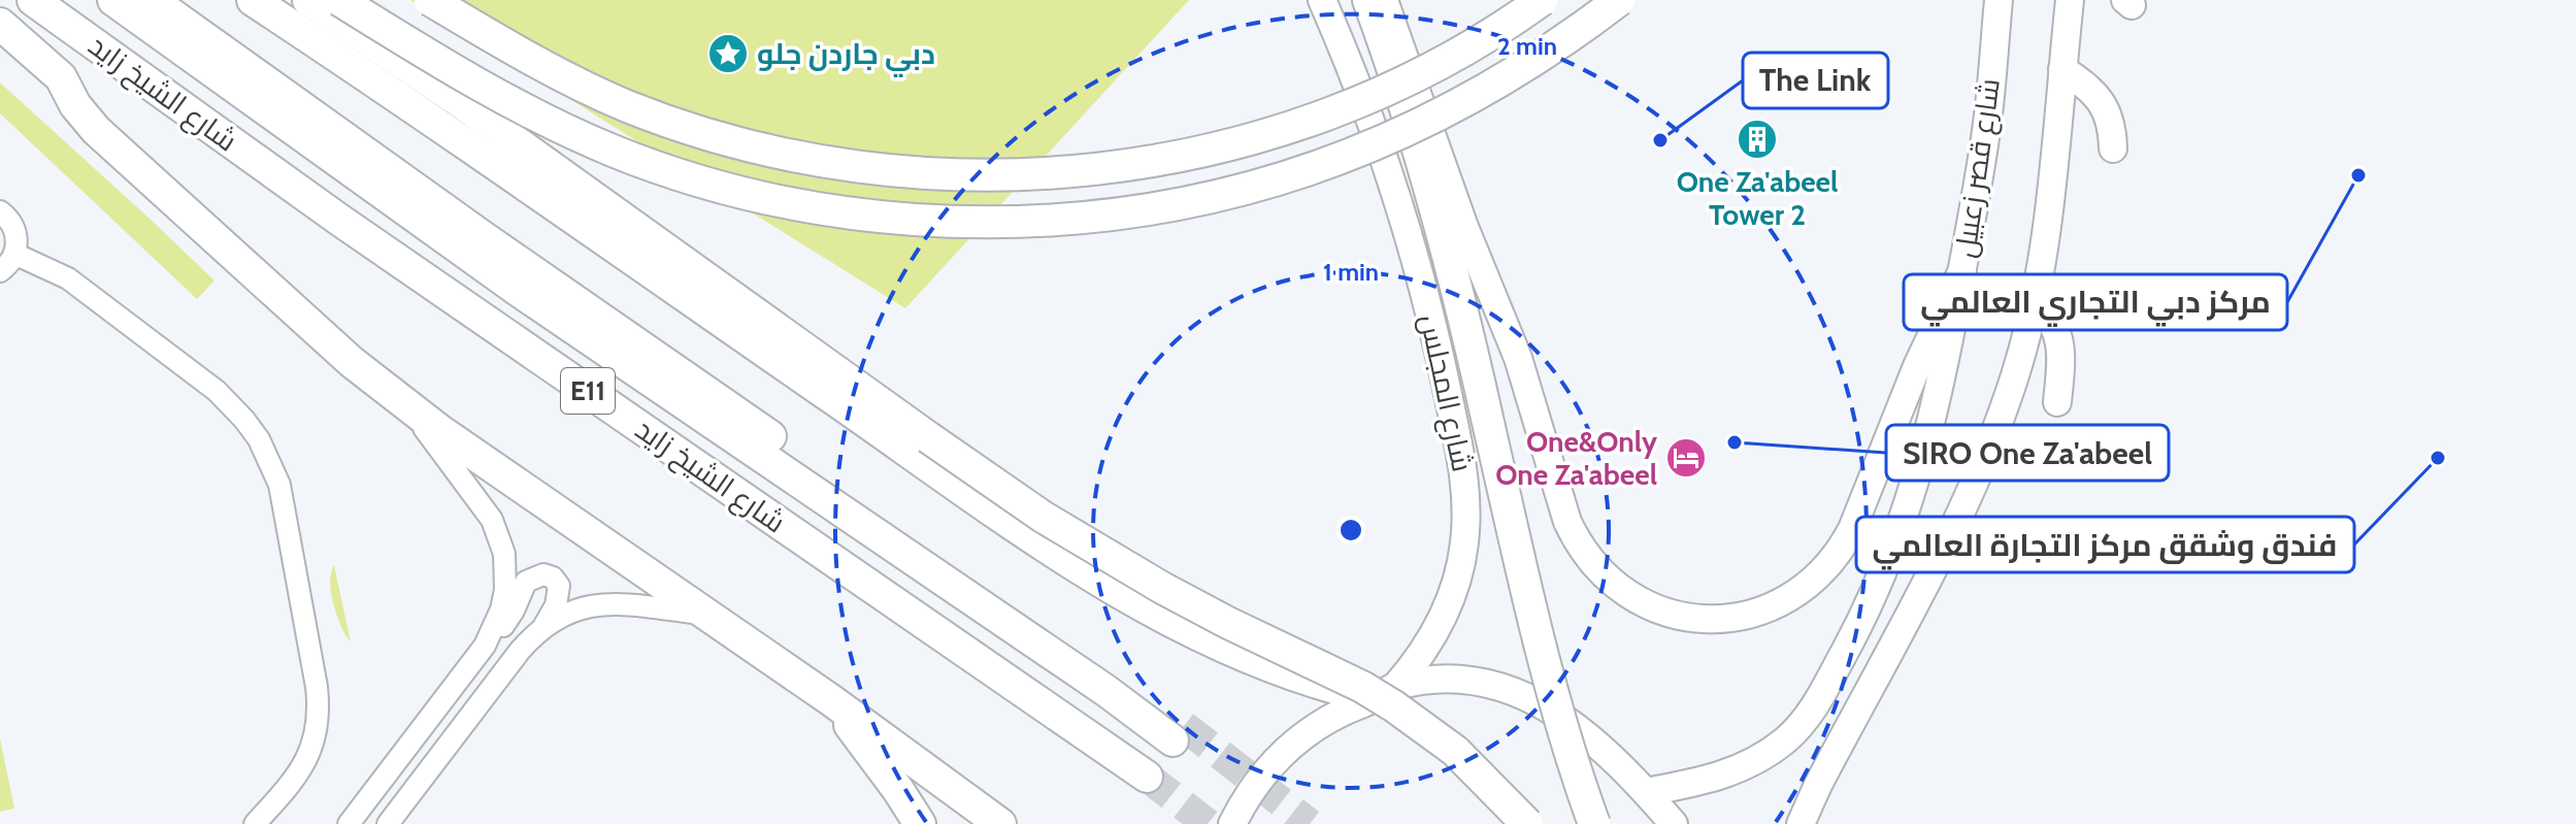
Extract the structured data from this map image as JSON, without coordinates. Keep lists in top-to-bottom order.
{
  "streets": {
    "highway": ["شارع الشيخ زايد", "E11"],
    "main road": ["شارع قصر زعبيل", "شارع المجلس"]
  },
  "places": {
    "place": ["دبي جاردن جلو"],
    "building": ["One Za'abeel Tower 2"],
    "other": [
      "The Link",
      "مركز دبي التجاري العالمي",
      "SIRO One Za'abeel",
      "فندق وشقق مركز التجارة العالمي"
    ],
    "hotel": ["One&Only One Za'abeel"]
  },
  "rings": ["2 min", "1 min"]
}
